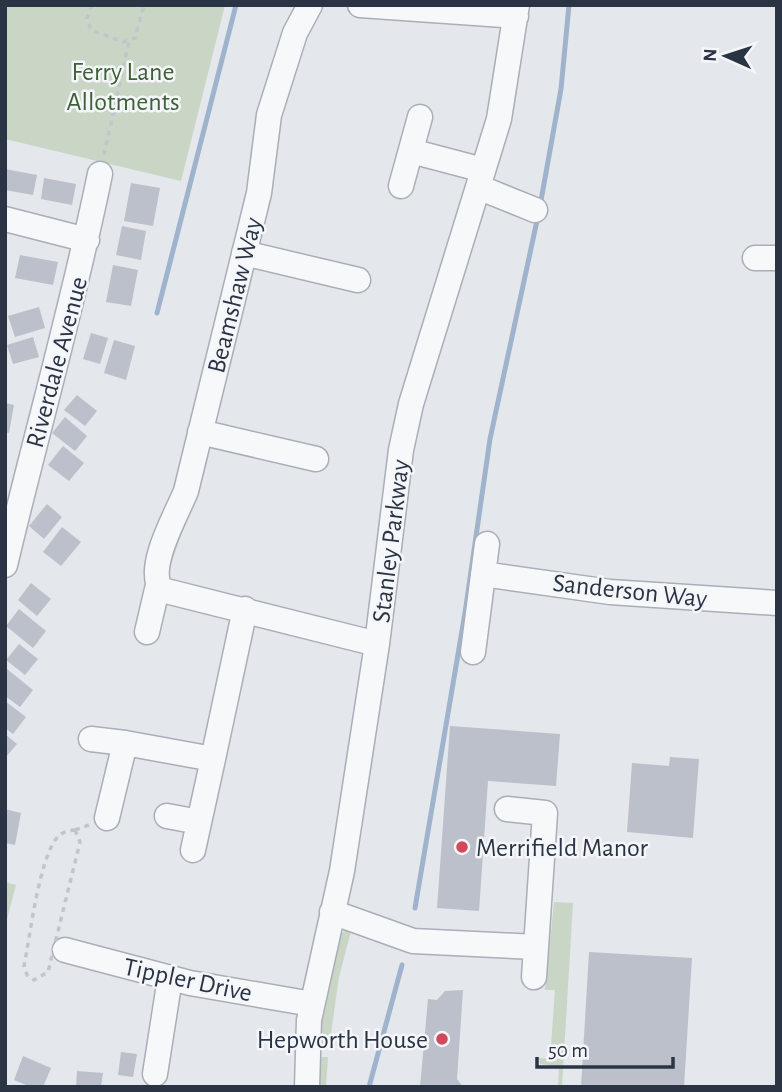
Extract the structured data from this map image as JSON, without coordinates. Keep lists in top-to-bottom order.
{
  "streets": {
    "street": [
      "Beamshaw Way",
      "Riverdale Avenue",
      "Stanley Parkway",
      "Sanderson Way",
      "Tippler Drive"
    ]
  },
  "crossings": [
    ["Stanley Parkway", "Tippler Drive"]
  ],
  "parks": ["Ferry Lane Allotments"],
  "places": ["Merrifield Manor", "Hepworth House"],
  "scale_bar": "50 m",
  "north": "left"
}
